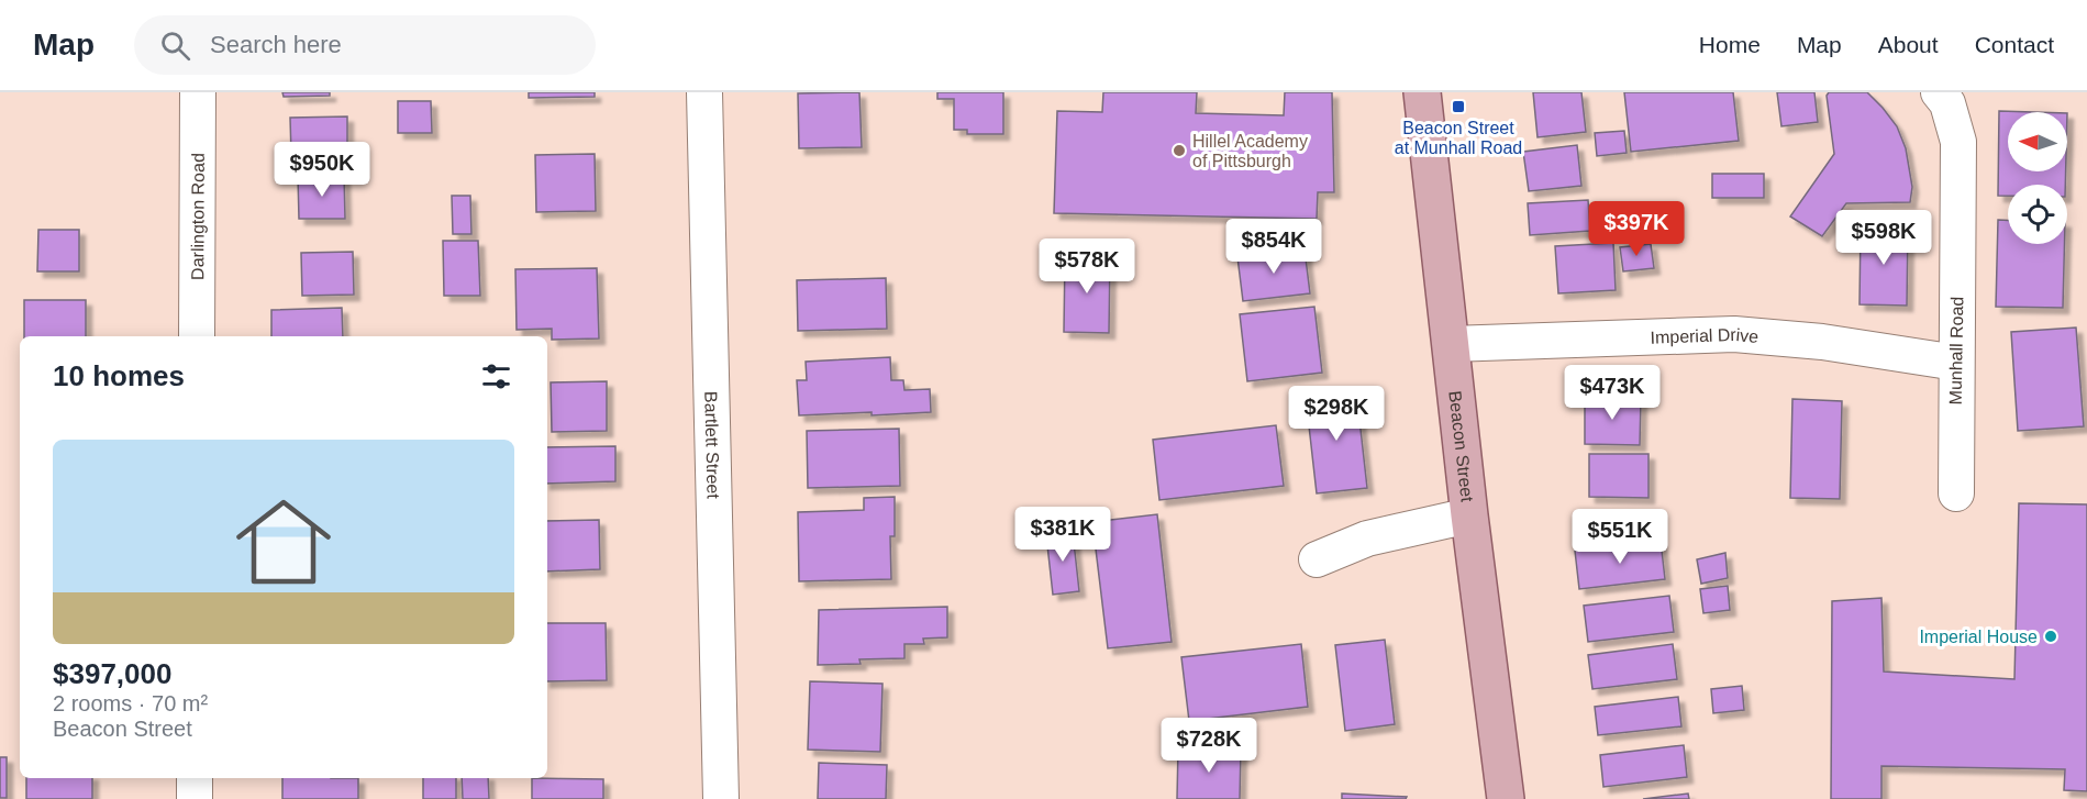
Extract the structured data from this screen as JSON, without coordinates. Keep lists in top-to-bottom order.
{
  "streets": {
    "main road": ["Beacon Street"],
    "street": [
      "Darlington Road",
      "Imperial Drive",
      "Munhall Road",
      "Bartlett Street"
    ]
  },
  "crossings": [
    ["Imperial Drive", "Munhall Road"],
    ["Imperial Drive", "Beacon Street"]
  ],
  "places": {
    "transit": ["Beacon Street at Munhall Road"],
    "other": ["Hillel Academy of Pittsburgh", "Imperial House"]
  },
  "north": "left",
  "page": {
    "header": "Map",
    "search": "Search here",
    "nav": [
      "Home",
      "Map",
      "About",
      "Contact"
    ],
    "price": [
      "$950K",
      "$397K",
      "$598K",
      "$854K",
      "$578K",
      "$473K",
      "$298K",
      "$381K",
      "$551K",
      "$728K"
    ],
    "heading": "10 homes",
    "list": [
      {
        "name": "$397,000",
        "note": "2 rooms · 70 m² · Beacon Street"
      }
    ]
  }
}
